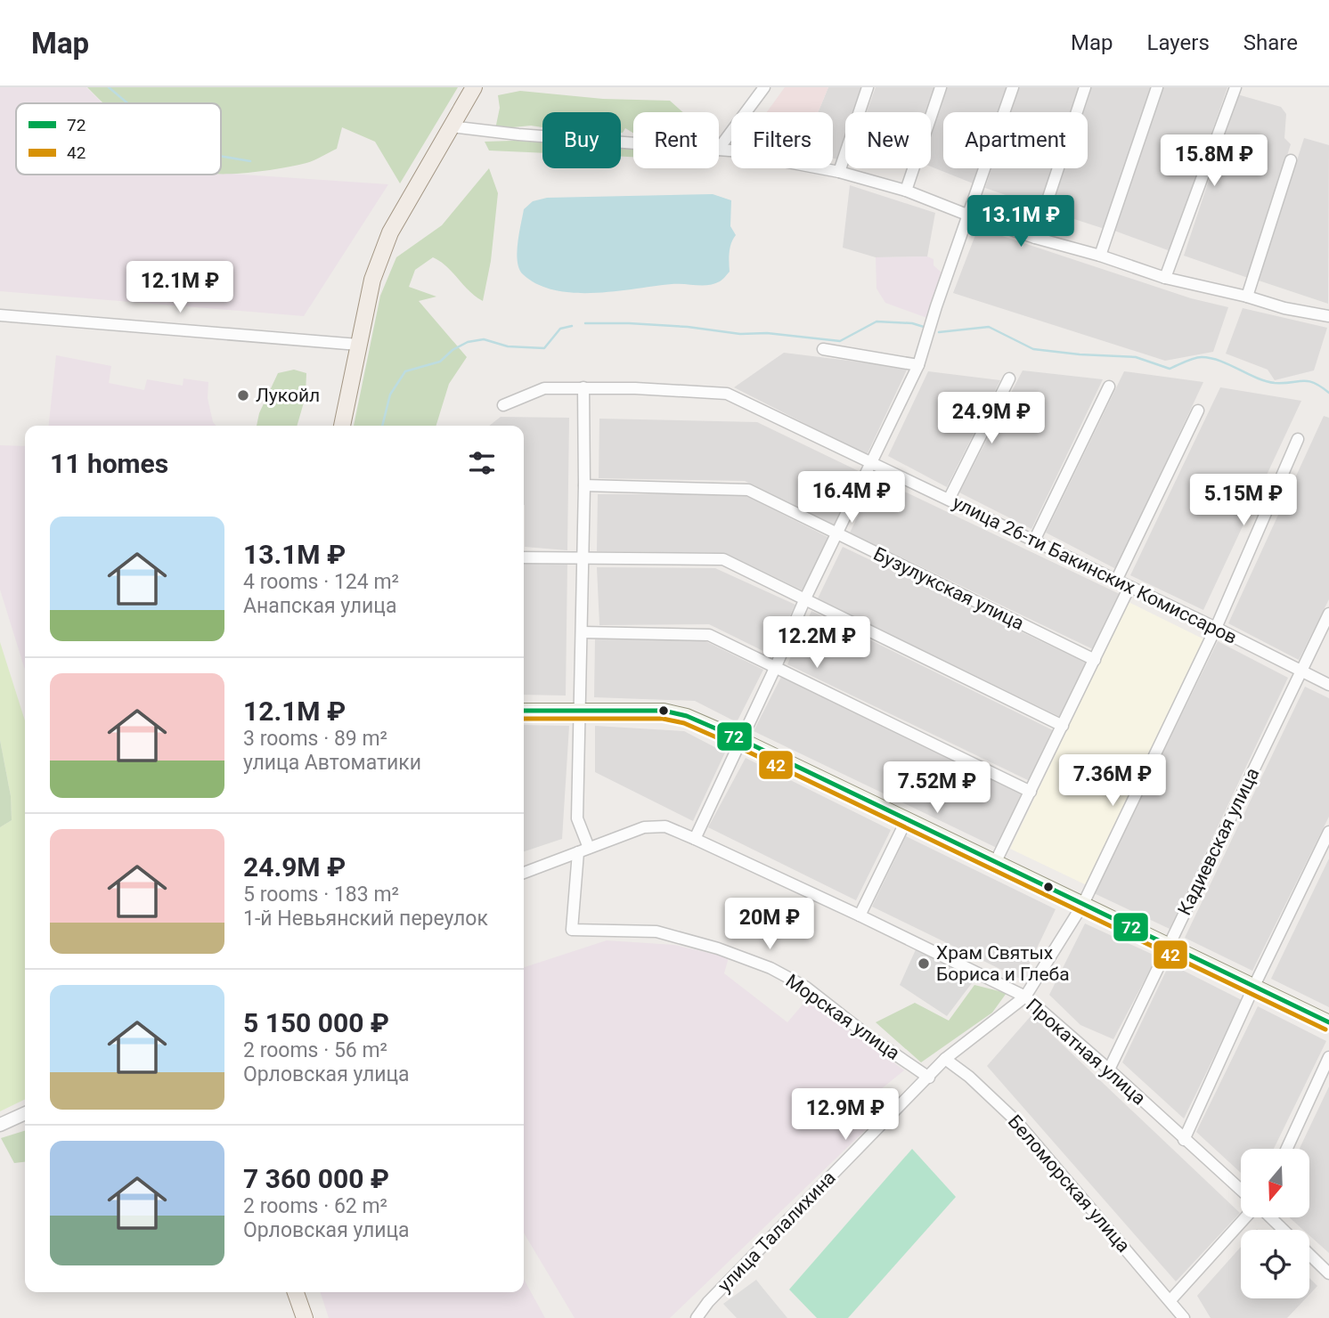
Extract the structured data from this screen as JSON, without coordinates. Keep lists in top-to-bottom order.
{
  "streets": {
    "street": [
      "улица 26-ти Бакинских Комиссаров",
      "Бузулукская улица",
      "Кадиевская улица",
      "Морская улица",
      "Прокатная улица",
      "Беломорская улица",
      "улица Талалихина"
    ]
  },
  "crossings": [
    ["улица 26-ти Бакинских Комиссаров", "Кадиевская улица"],
    ["Кадиевская улица", "Прокатная улица"],
    ["Морская улица", "Прокатная улица"],
    ["Морская улица", "улица Талалихина"],
    ["Прокатная улица", "улица Талалихина"],
    ["Беломорская улица", "улица Талалихина"]
  ],
  "places": ["Лукойл", "Храм Святых Бориса и Глеба"],
  "lines": ["transit line 72", "transit line 42"],
  "legend": ["72", "42"],
  "north": "bottom",
  "page": {
    "header": "Map",
    "nav": ["Map", "Layers", "Share"],
    "chip": [
      "Buy",
      "Rent",
      "Filters",
      "New",
      "Apartment"
    ],
    "price": [
      "15.8M ₽",
      "13.1M ₽",
      "12.1M ₽",
      "24.9M ₽",
      "16.4M ₽",
      "5.15M ₽",
      "12.2M ₽",
      "7.36M ₽",
      "7.52M ₽",
      "20M ₽",
      "12.9M ₽"
    ],
    "heading": "11 homes",
    "list": [
      {
        "name": "13.1M ₽",
        "note": "4 rooms · 124 m² · Анапская улица"
      },
      {
        "name": "12.1M ₽",
        "note": "3 rooms · 89 m² · улица Автоматики"
      },
      {
        "name": "24.9M ₽",
        "note": "5 rooms · 183 m² · 1-й Невьянский переулок"
      },
      {
        "name": "5 150 000 ₽",
        "note": "2 rooms · 56 m² · Орловская улица"
      },
      {
        "name": "7 360 000 ₽",
        "note": "2 rooms · 62 m² · Орловская улица"
      }
    ]
  }
}
